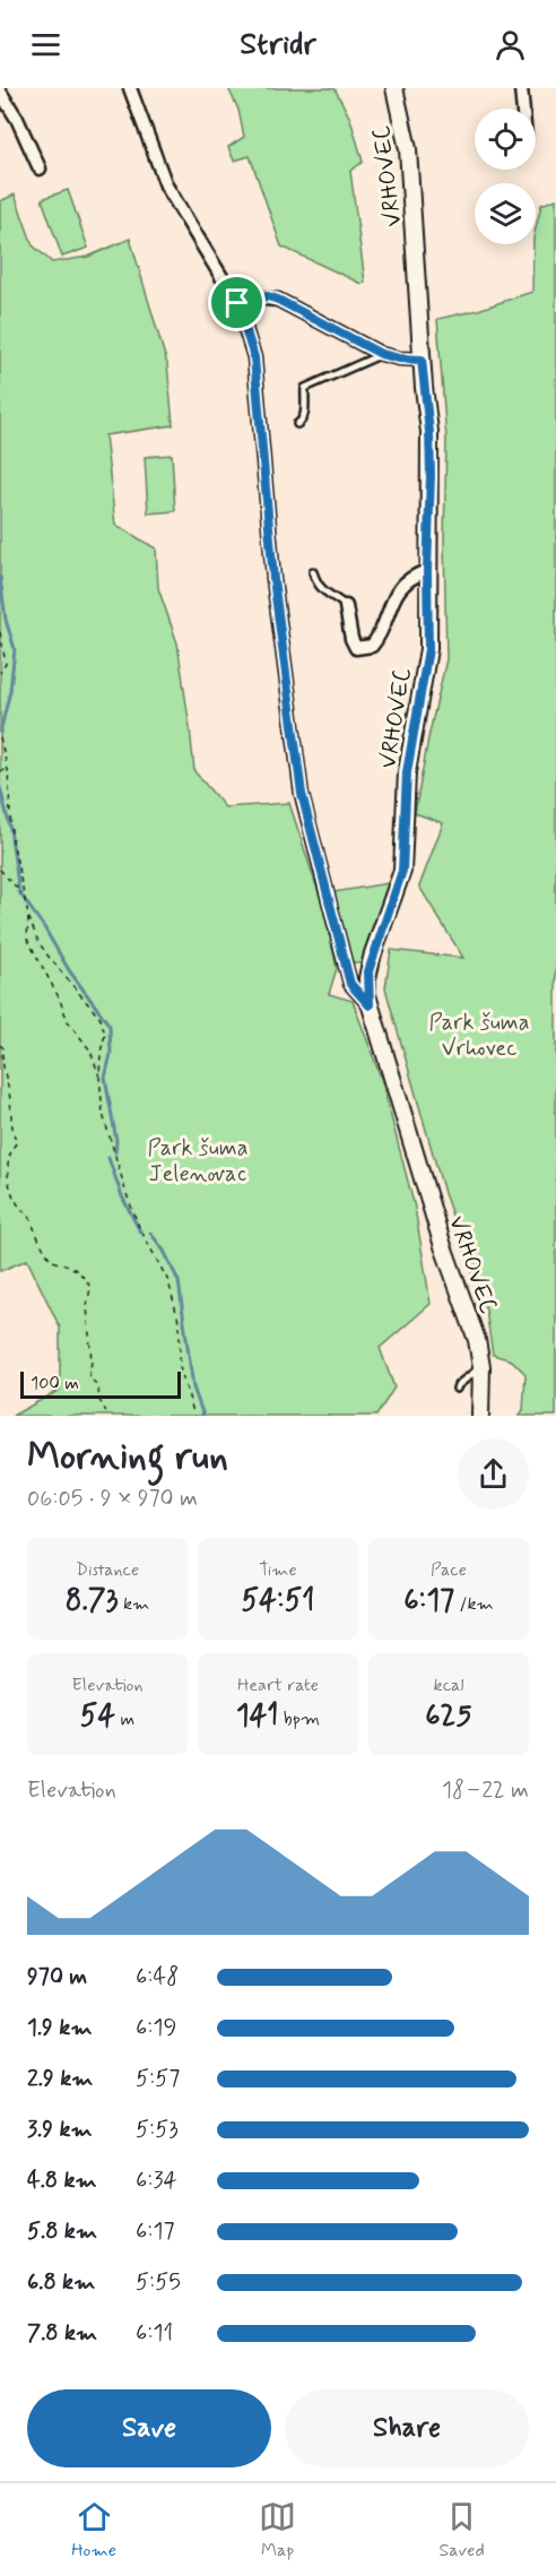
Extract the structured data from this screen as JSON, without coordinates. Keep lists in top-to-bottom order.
{
  "streets": {
    "street": ["VRHOVEC"]
  },
  "parks": ["Park šuma Vrhovec", "Park šuma Jelenovac"],
  "scale_bar": "100 m",
  "page": {
    "header": "Stridr",
    "scale": "100 m",
    "heading": ["Morning run", "06:05 · 9 × 970 m"],
    "stats": [
      ["Distance", "8.73 km"],
      ["Time", "54:51"],
      ["Pace", "6:17 /km"],
      ["Elevation", "54 m"],
      ["Heart rate", "141 bpm"],
      ["kcal", "625"]
    ],
    "chart": ["Elevation", "18–22 m"],
    "list": [
      {
        "name": "970 m",
        "note": "6:48"
      },
      {
        "name": "1.9 km",
        "note": "6:19"
      },
      {
        "name": "2.9 km",
        "note": "5:57"
      },
      {
        "name": "3.9 km",
        "note": "5:53"
      },
      {
        "name": "4.8 km",
        "note": "6:34"
      },
      {
        "name": "5.8 km",
        "note": "6:17"
      },
      {
        "name": "6.8 km",
        "note": "5:55"
      },
      {
        "name": "7.8 km",
        "note": "6:11"
      }
    ],
    "buttons": ["Save", "Share"],
    "tabs": ["Home", "Map", "Saved"]
  }
}
